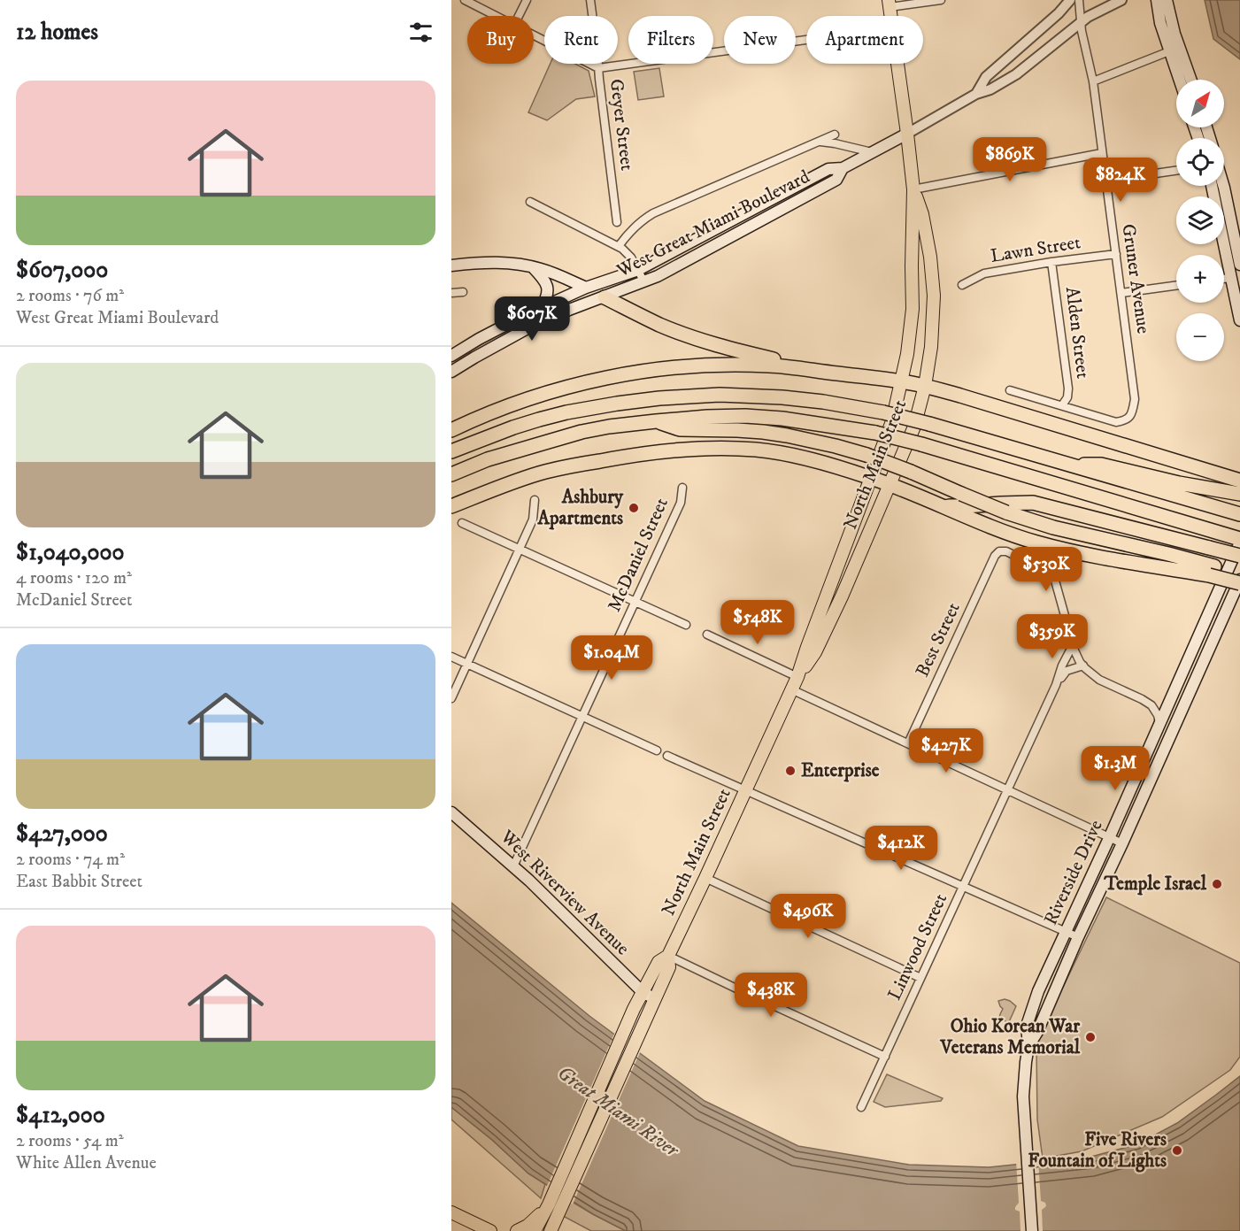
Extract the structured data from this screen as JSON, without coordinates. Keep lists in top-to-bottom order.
{
  "streets": {
    "main road": [
      "West Great Miami Boulevard",
      "North Main Street",
      "Riverside Drive",
      "West Riverview Avenue"
    ],
    "street": [
      "Geyer Street",
      "Lawn Street",
      "Gruner Avenue",
      "Alden Street",
      "McDaniel Street",
      "Best Street",
      "Linwood Street"
    ]
  },
  "crossings": [
    ["West Great Miami Boulevard", "North Main Street"],
    ["Lawn Street", "Gruner Avenue"],
    ["Lawn Street", "Alden Street"],
    ["Gruner Avenue", "Alden Street"],
    ["North Main Street", "West Riverview Avenue"],
    ["McDaniel Street", "West Riverview Avenue"],
    ["Best Street", "Linwood Street"]
  ],
  "water": ["Great Miami River"],
  "places": [
    "Ashbury Apartments",
    "Enterprise",
    "Temple Israel",
    "Ohio Korean War Veterans Memorial",
    "Five Rivers Fountain of Lights"
  ],
  "north": "top right",
  "page": {
    "heading": "12 homes",
    "chip": [
      "Buy",
      "Rent",
      "Filters",
      "New",
      "Apartment"
    ],
    "list": [
      {
        "name": "$607,000",
        "note": "2 rooms · 76 m² · West Great Miami Boulevard"
      },
      {
        "name": "$1,040,000",
        "note": "4 rooms · 120 m² · McDaniel Street"
      },
      {
        "name": "$427,000",
        "note": "2 rooms · 74 m² · East Babbit Street"
      },
      {
        "name": "$412,000",
        "note": "2 rooms · 54 m² · White Allen Avenue"
      }
    ],
    "map_buttons": ["+", "−"],
    "price": [
      "$869K",
      "$824K",
      "$607K",
      "$530K",
      "$548K",
      "$359K",
      "$1.04M",
      "$427K",
      "$1.3M",
      "$412K",
      "$496K",
      "$438K"
    ]
  }
}
